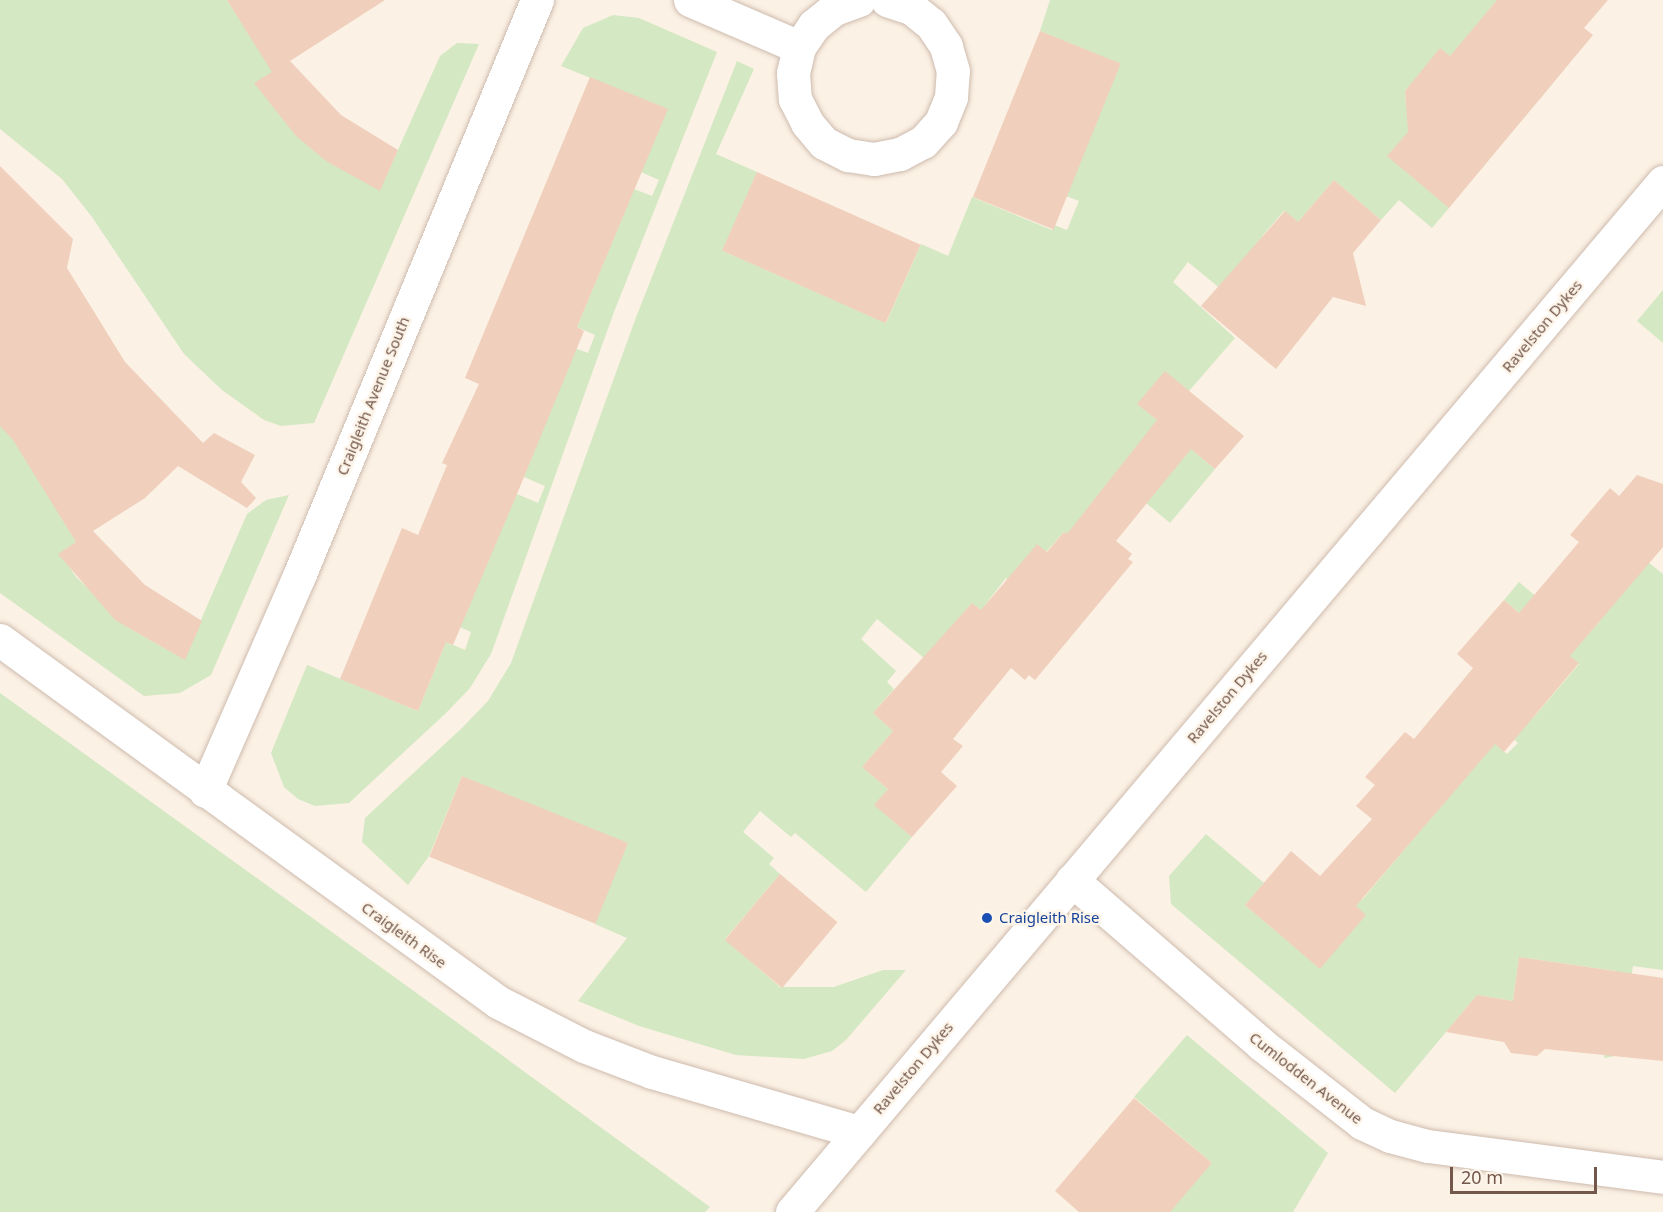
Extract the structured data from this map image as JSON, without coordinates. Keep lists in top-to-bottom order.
{
  "streets": {
    "street": [
      "Ravelston Dykes",
      "Craigleith Avenue South",
      "Craigleith Rise",
      "Cumlodden Avenue"
    ]
  },
  "crossings": [
    ["Ravelston Dykes", "Craigleith Rise"],
    ["Ravelston Dykes", "Cumlodden Avenue"],
    ["Craigleith Avenue South", "Craigleith Rise"]
  ],
  "places": ["Craigleith Rise"],
  "scale_bar": "20 m"
}
